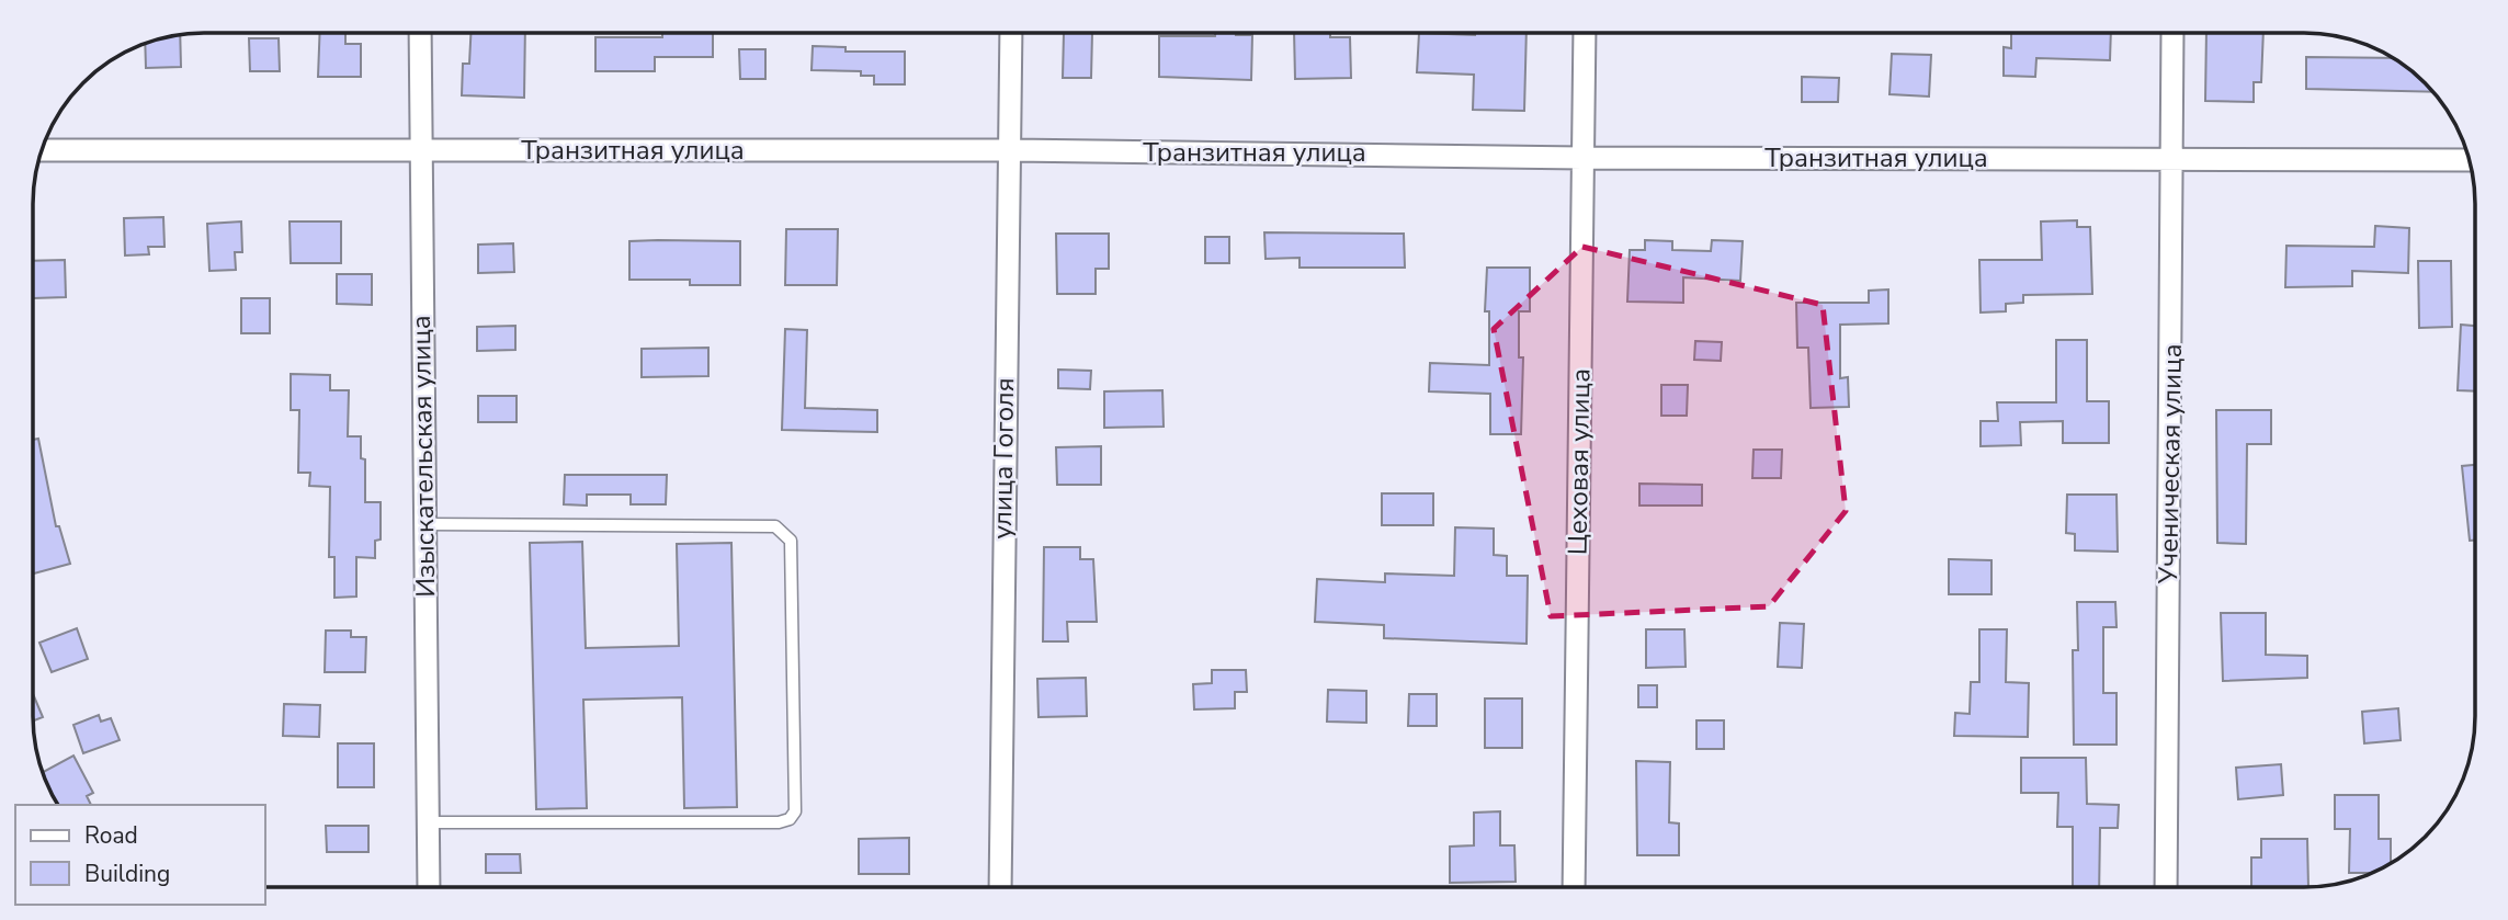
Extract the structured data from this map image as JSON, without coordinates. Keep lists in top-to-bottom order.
{
  "streets": {
    "street": [
      "Транзитная улица",
      "Изыскательская улица",
      "улица Гоголя",
      "Цеховая улица",
      "Ученическая улица"
    ]
  },
  "crossings": [
    ["Транзитная улица", "Изыскательская улица"],
    ["Транзитная улица", "улица Гоголя"],
    ["Транзитная улица", "Цеховая улица"],
    ["Транзитная улица", "Ученическая улица"]
  ],
  "legend": ["Road", "Building"]
}
